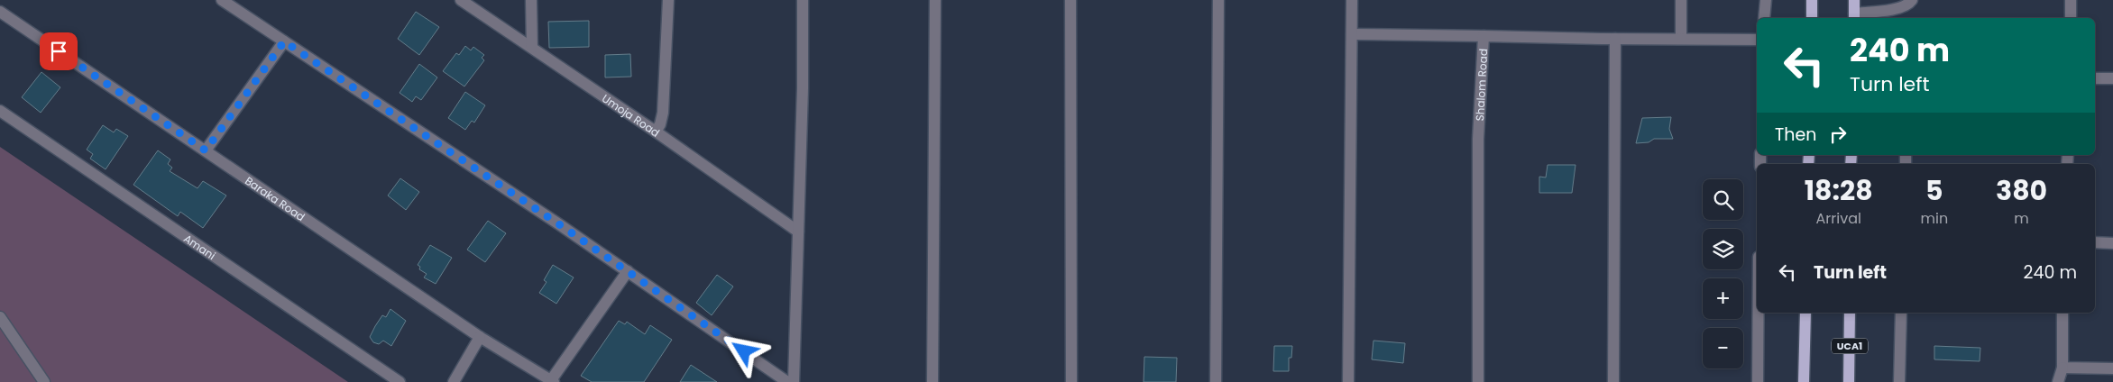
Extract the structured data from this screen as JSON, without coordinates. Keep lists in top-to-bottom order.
{
  "streets": {
    "main road": ["UCA1"],
    "street": [
      "Shalom Road",
      "Umoja Road",
      "Baraka Road",
      "Amani"
    ]
  },
  "page": {
    "turn": ["240 m", "Turn left"],
    "then": "Then",
    "eta": [
      "18:28",
      "Arrival",
      "5",
      "min",
      "380",
      "m"
    ],
    "map_buttons": ["+", "−"],
    "list": [
      {
        "name": "Turn left",
        "value": "240 m"
      }
    ]
  }
}
